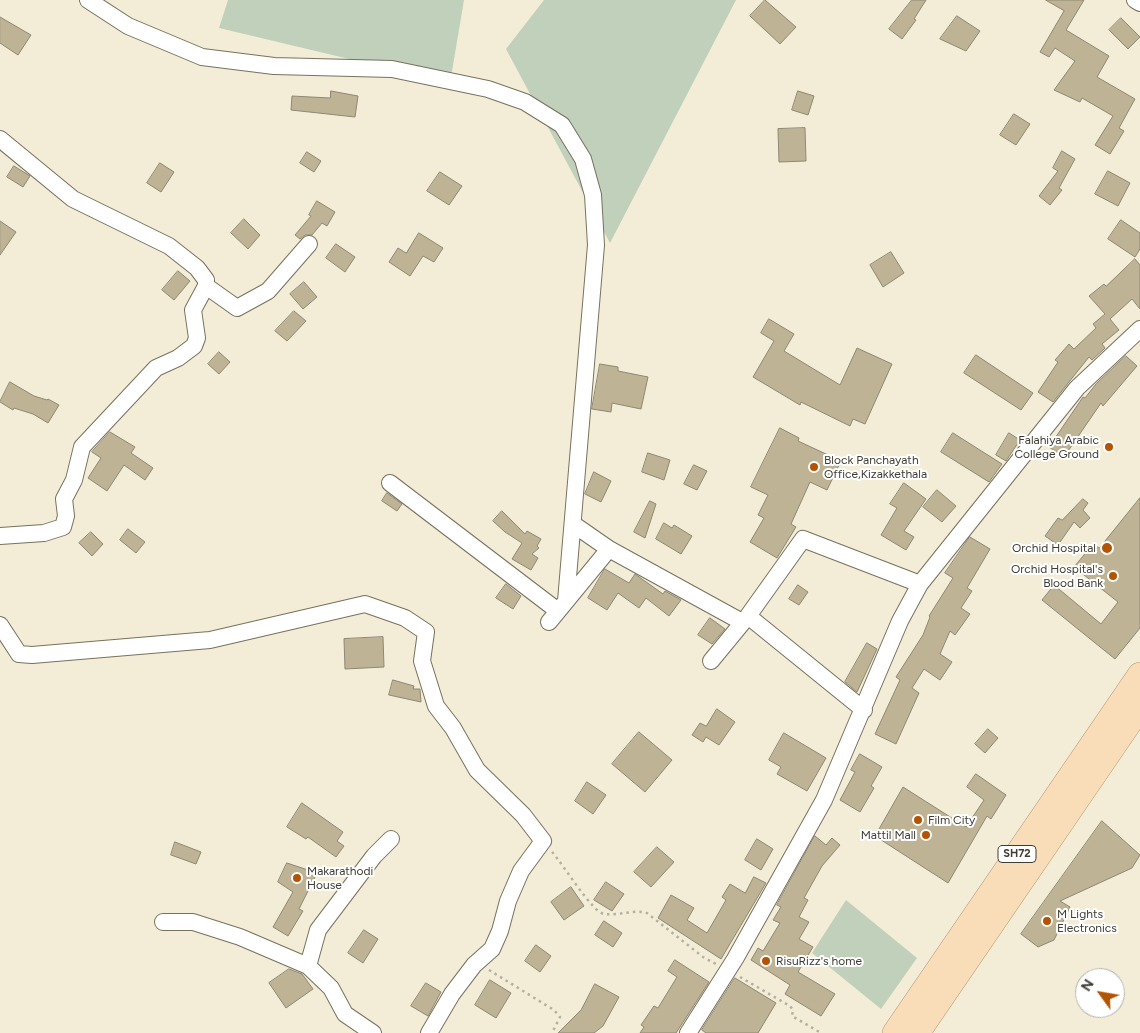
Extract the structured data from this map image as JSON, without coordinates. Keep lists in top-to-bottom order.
{
  "streets": {
    "main road": ["SH72"]
  },
  "places": [
    "Falahiya Arabic College Ground",
    "Block Panchayath Office,Kizakkethala",
    "Orchid Hospital",
    "Orchid Hospital's Blood Bank",
    "Film City",
    "Mattil Mall",
    "Makarathodi House",
    "M Lights Electronics",
    "RisuRizz's home"
  ],
  "north": "top left"
}
